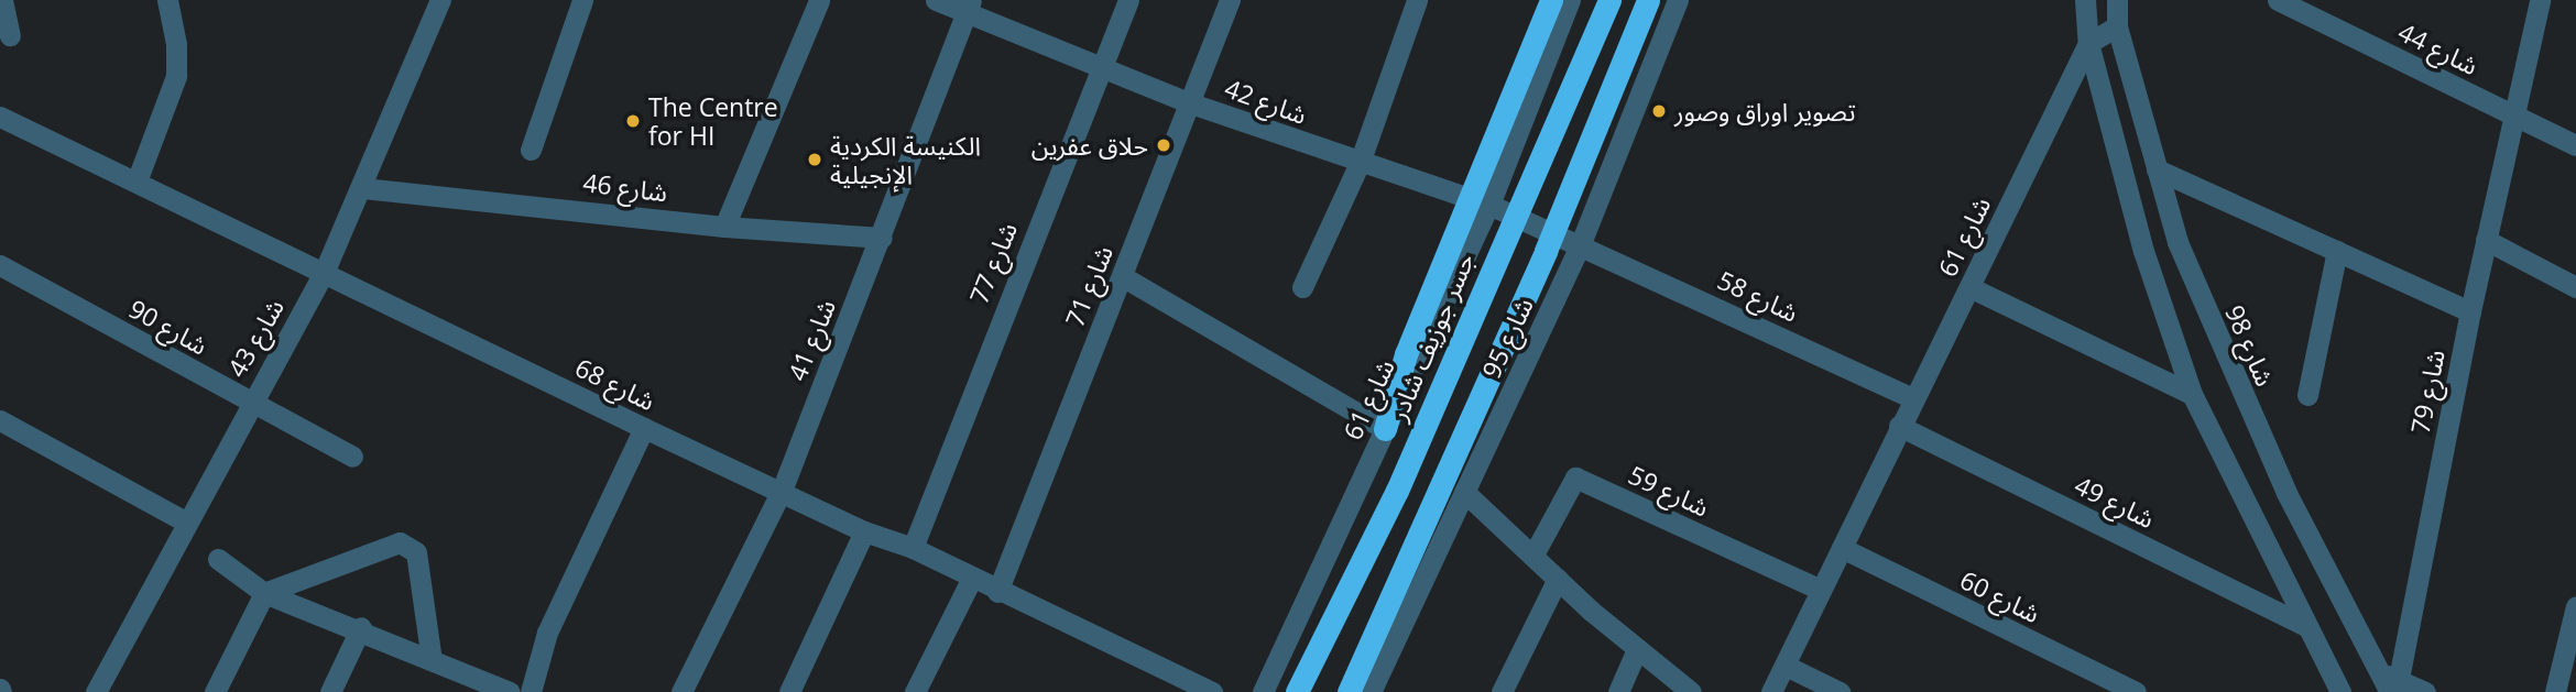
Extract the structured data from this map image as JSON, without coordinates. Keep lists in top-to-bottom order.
{
  "streets": {
    "highway": ["جسر جوزيف شادر"],
    "street": [
      "شارع 44",
      "شارع 42",
      "شارع 46",
      "شارع 61",
      "شارع 77",
      "شارع 71",
      "شارع 58",
      "شارع 90",
      "شارع 43",
      "شارع 95",
      "شارع 41",
      "شارع 98",
      "شارع 68",
      "شارع 79",
      "شارع 59",
      "شارع 49",
      "شارع 60"
    ]
  },
  "crossings": [
    ["شارع 44", "شارع 79"],
    ["شارع 42", "شارع 61"],
    ["شارع 42", "شارع 77"],
    ["شارع 42", "شارع 71"],
    ["شارع 42", "شارع 58"],
    ["شارع 42", "شارع 95"],
    ["شارع 42", "شارع 41"],
    ["شارع 46", "شارع 43"],
    ["شارع 46", "شارع 41"],
    ["شارع 61", "شارع 58"],
    ["شارع 61", "شارع 59"],
    ["شارع 61", "شارع 49"],
    ["شارع 61", "شارع 60"],
    ["شارع 77", "شارع 68"],
    ["شارع 71", "شارع 68"],
    ["شارع 58", "شارع 95"],
    ["شارع 90", "شارع 43"],
    ["شارع 43", "شارع 68"],
    ["شارع 41", "شارع 68"],
    ["شارع 98", "شارع 79"]
  ],
  "places": [
    "تصوير اوراق وصور",
    "The Centre for HI",
    "حلاق عفرين",
    "الكنيسة الكردية الإنجيلية"
  ]
}
